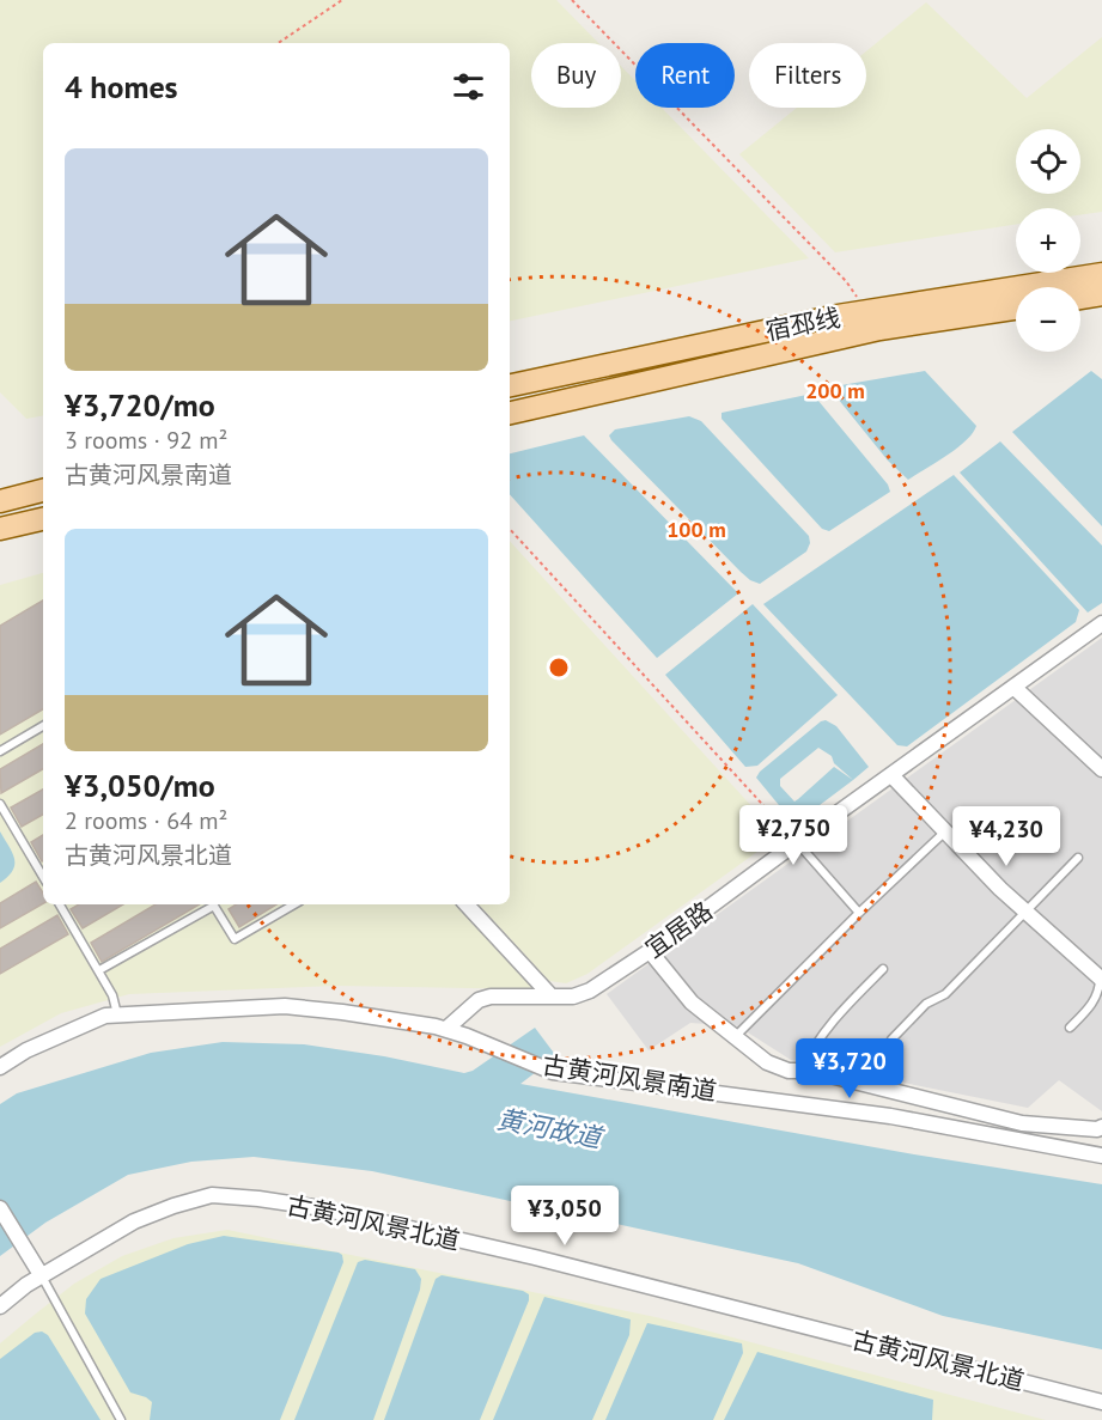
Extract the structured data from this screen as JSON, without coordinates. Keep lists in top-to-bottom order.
{
  "streets": {
    "main road": ["宿邳线"],
    "street": ["宜居路", "古黄河风景南道", "古黄河风景北道"]
  },
  "crossings": [
    ["宜居路", "古黄河风景南道"]
  ],
  "water": ["黄河故道"],
  "page": {
    "chip": ["Buy", "Rent", "Filters"],
    "heading": "4 homes",
    "map_buttons": ["+", "−"],
    "list": [
      {
        "name": "¥3,720/mo",
        "note": "3 rooms · 92 m² · 古黄河风景南道"
      },
      {
        "name": "¥3,050/mo",
        "note": "2 rooms · 64 m² · 古黄河风景北道"
      }
    ],
    "price": [
      "¥2,750",
      "¥4,230",
      "¥3,720",
      "¥3,050"
    ]
  },
  "rings": ["200 m", "100 m"]
}
